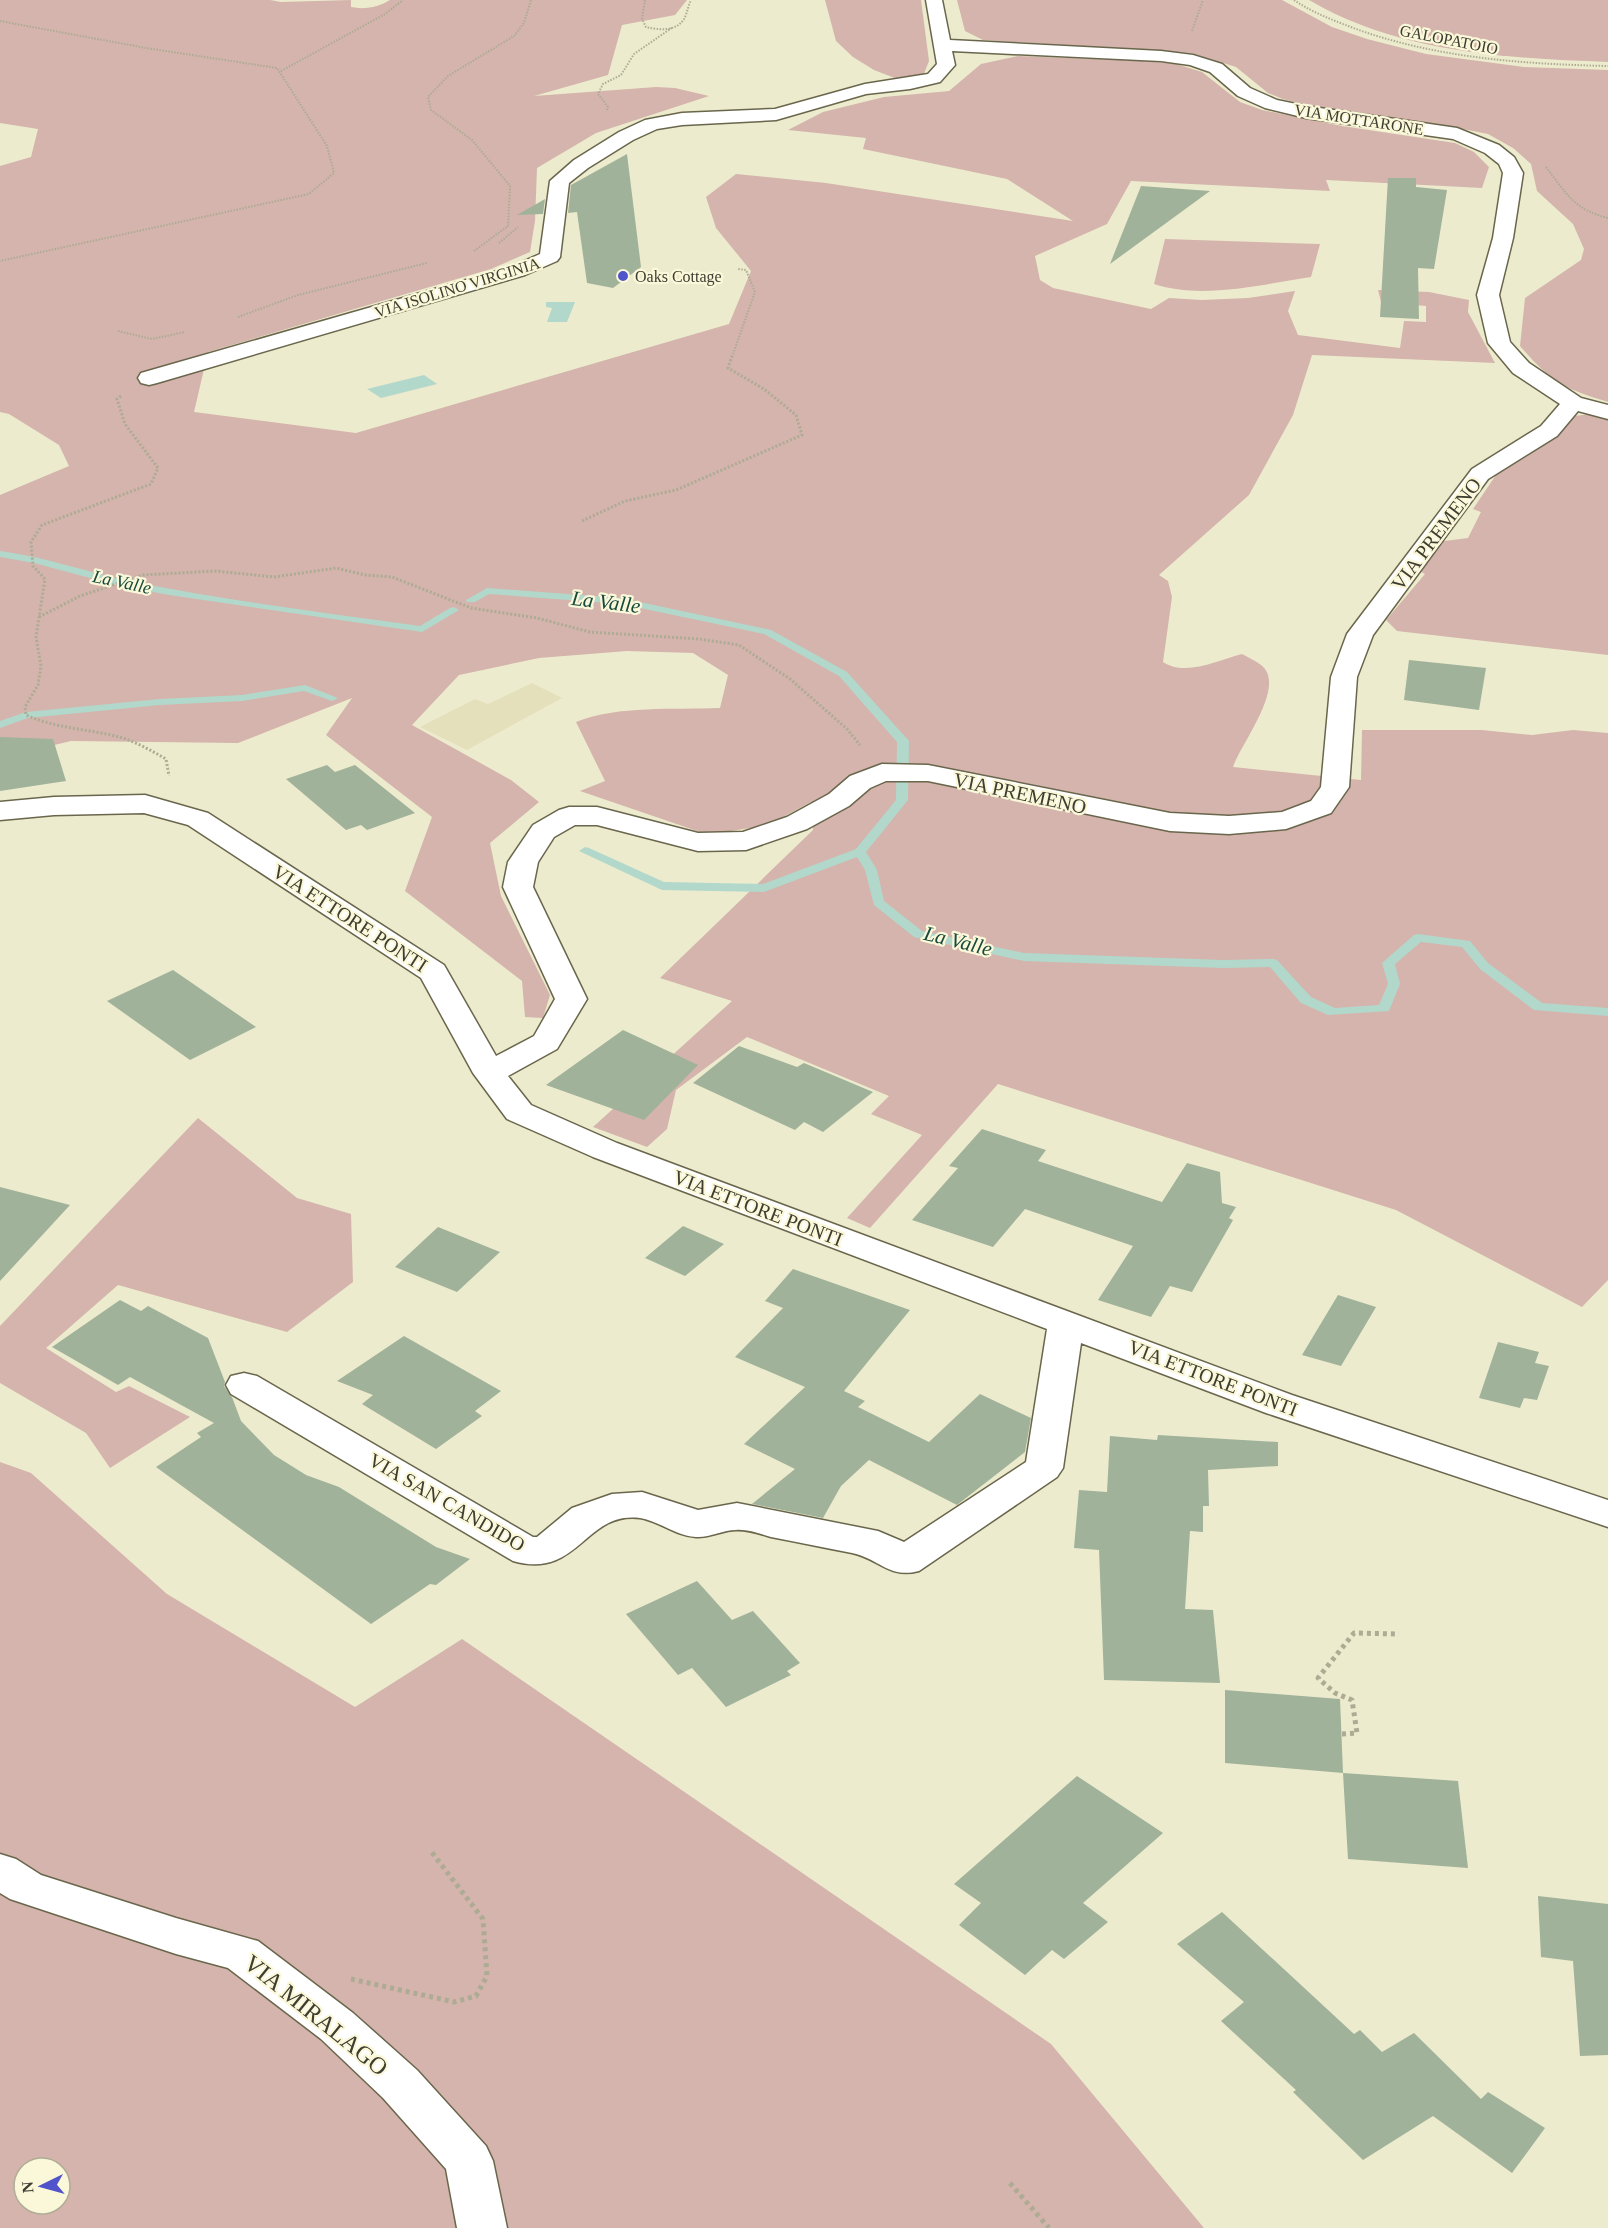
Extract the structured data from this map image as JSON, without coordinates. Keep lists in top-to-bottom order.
{
  "streets": {
    "street": [
      "VIA MOTTARONE",
      "VIA ISOLINO VIRGINIA",
      "VIA PREMENO",
      "VIA ETTORE PONTI",
      "VIA SAN CANDIDO",
      "VIA MIRALAGO"
    ],
    "path": ["GALOPATOIO"]
  },
  "crossings": [
    ["VIA MOTTARONE", "VIA ISOLINO VIRGINIA"],
    ["VIA MOTTARONE", "VIA PREMENO"],
    ["VIA ETTORE PONTI", "VIA SAN CANDIDO"]
  ],
  "water": ["La Valle"],
  "places": ["Oaks Cottage"],
  "north": "left"
}
